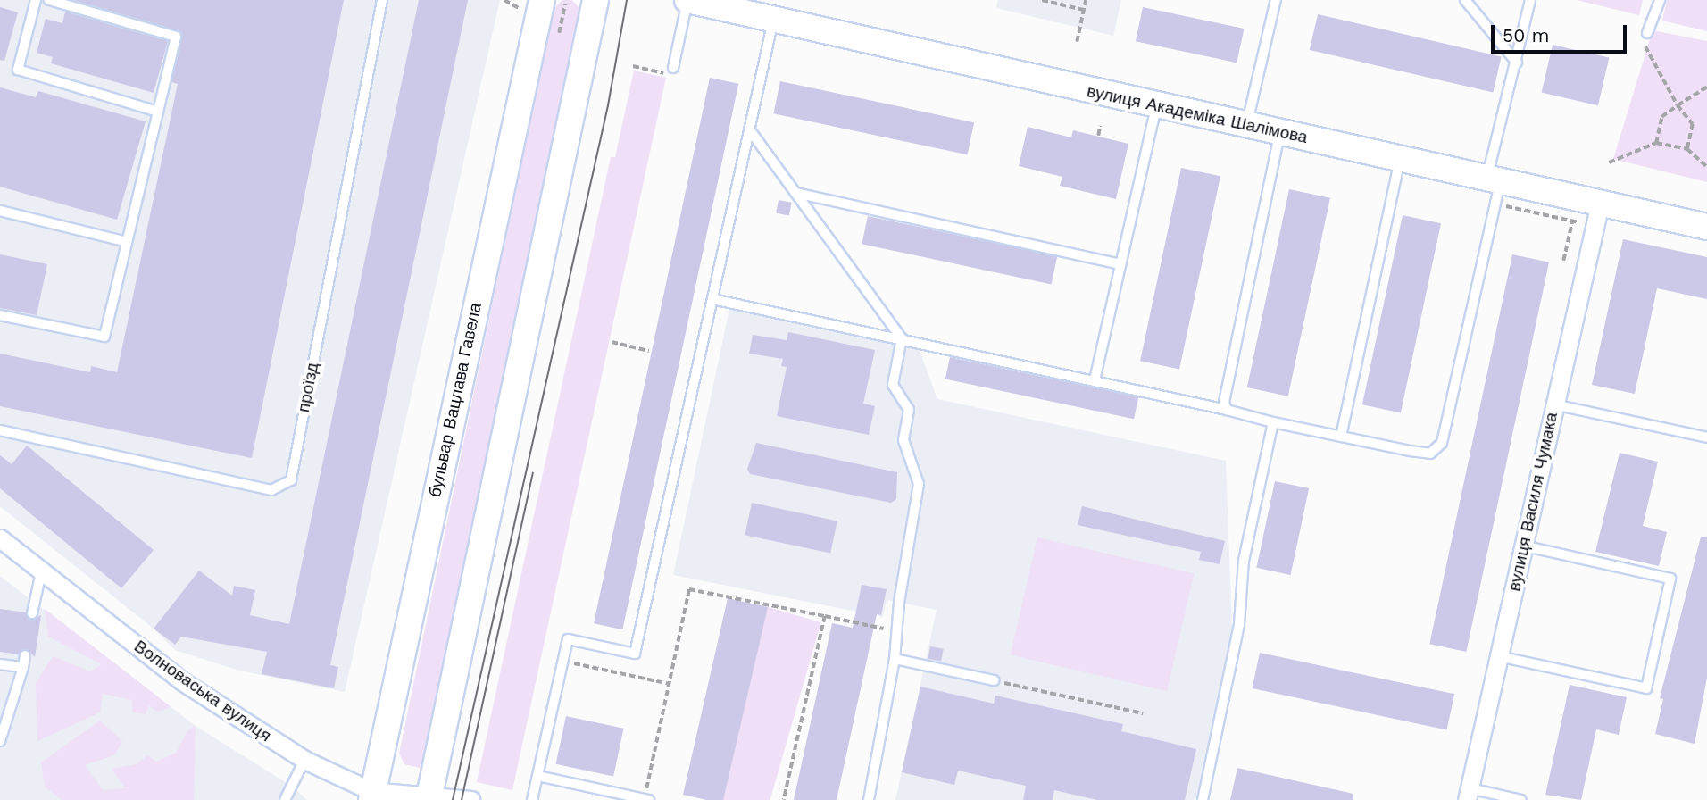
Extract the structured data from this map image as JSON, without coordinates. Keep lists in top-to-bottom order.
{
  "streets": {
    "main road": ["вулиця Академіка Шалімова", "бульвар Вацлава Гавела"],
    "street": ["вулиця Василя Чумака", "Волноваська вулиця"],
    "lane": ["проїзд"]
  },
  "crossings": [
    ["вулиця Академіка Шалімова", "вулиця Василя Чумака"],
    ["бульвар Вацлава Гавела", "Волноваська вулиця"]
  ],
  "scale_bar": "50 m"
}
